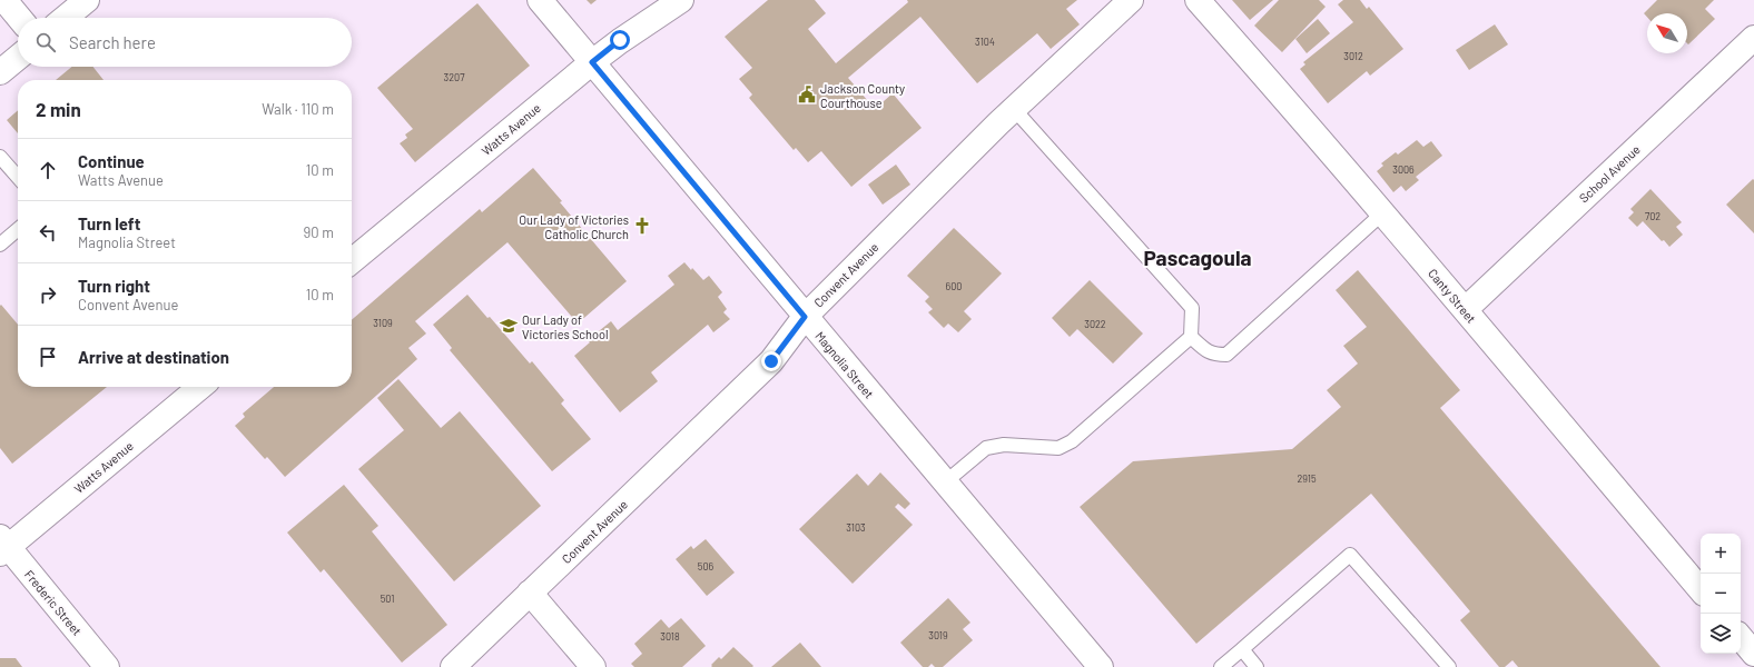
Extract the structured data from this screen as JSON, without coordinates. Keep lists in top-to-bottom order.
{
  "streets": {
    "street": [
      "Watts Avenue",
      "School Avenue",
      "Convent Avenue",
      "Canty Street",
      "Magnolia Street",
      "Frederic Street"
    ]
  },
  "crossings": [
    ["Watts Avenue", "Magnolia Street"],
    ["Watts Avenue", "Frederic Street"],
    ["School Avenue", "Canty Street"],
    ["Convent Avenue", "Magnolia Street"]
  ],
  "districts": ["Pascagoula"],
  "places": {
    "public building": ["Jackson County Courthouse"],
    "church": ["Our Lady of Victories Catholic Church"],
    "school or university": ["Our Lady of Victories School"]
  },
  "house_numbers": [
    "3104",
    "3012",
    "3207",
    "3006",
    "702",
    "600",
    "3109",
    "3022",
    "2915",
    "3103",
    "506",
    "501",
    "3019",
    "3018"
  ],
  "north": "top left",
  "page": {
    "search": "Search here",
    "heading": ["2 min", "Walk · 110 m"],
    "list": [
      ["Continue", "Watts Avenue", "10 m"],
      ["Turn left", "Magnolia Street", "90 m"],
      ["Turn right", "Convent Avenue", "10 m"],
      "Arrive at destination"
    ],
    "map_buttons": ["+", "−"]
  }
}
